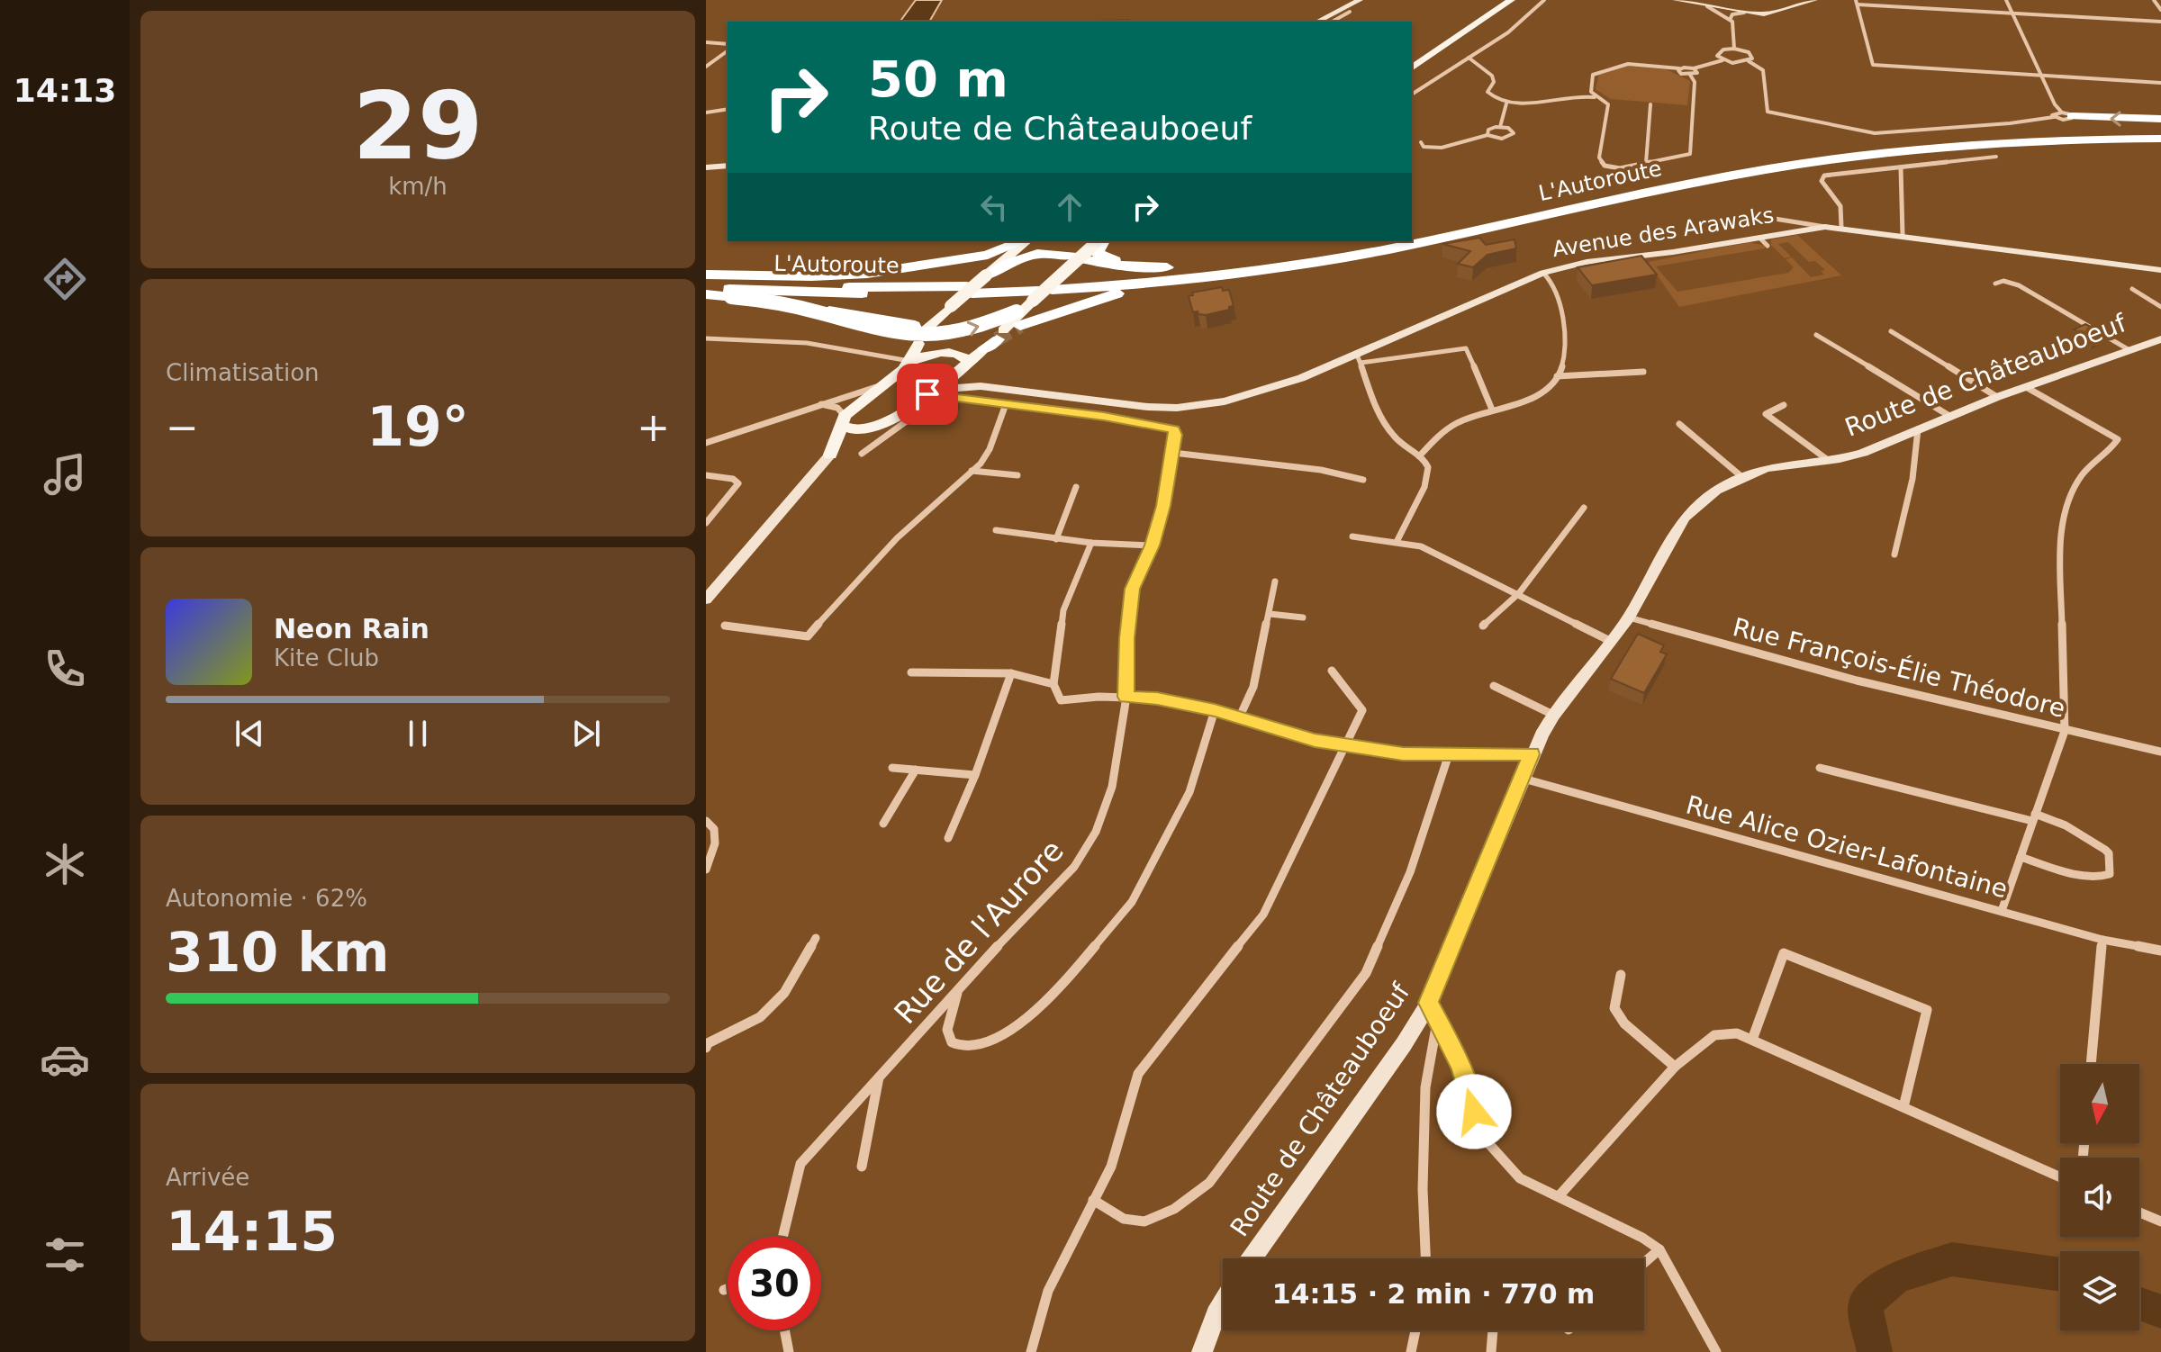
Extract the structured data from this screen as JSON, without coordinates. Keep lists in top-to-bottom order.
{
  "streets": {
    "highway": ["L'Autoroute"],
    "main road": ["Avenue des Arawaks", "Route de Châteauboeuf"],
    "street": ["Rue François-Élie Théodore", "Rue Alice Ozier-Lafontaine", "Rue de l'Aurore"]
  },
  "crossings": [
    ["Route de Châteauboeuf", "Rue François-Élie Théodore"],
    ["Route de Châteauboeuf", "Rue Alice Ozier-Lafontaine"]
  ],
  "north": "bottom",
  "page": {
    "tabs": "14:13",
    "tile": [
      ["29", "km/h"],
      "Climatisation",
      ["Autonomie · 62%", "310 km"],
      ["Arrivée", "14:15"]
    ],
    "turn": ["50 m", "Route de Châteauboeuf"],
    "heat": ["−", "19°", "+"],
    "song": ["Neon Rain", "Kite Club"],
    "limit": "30",
    "trip": "14:15 · 2 min · 770 m"
  }
}
